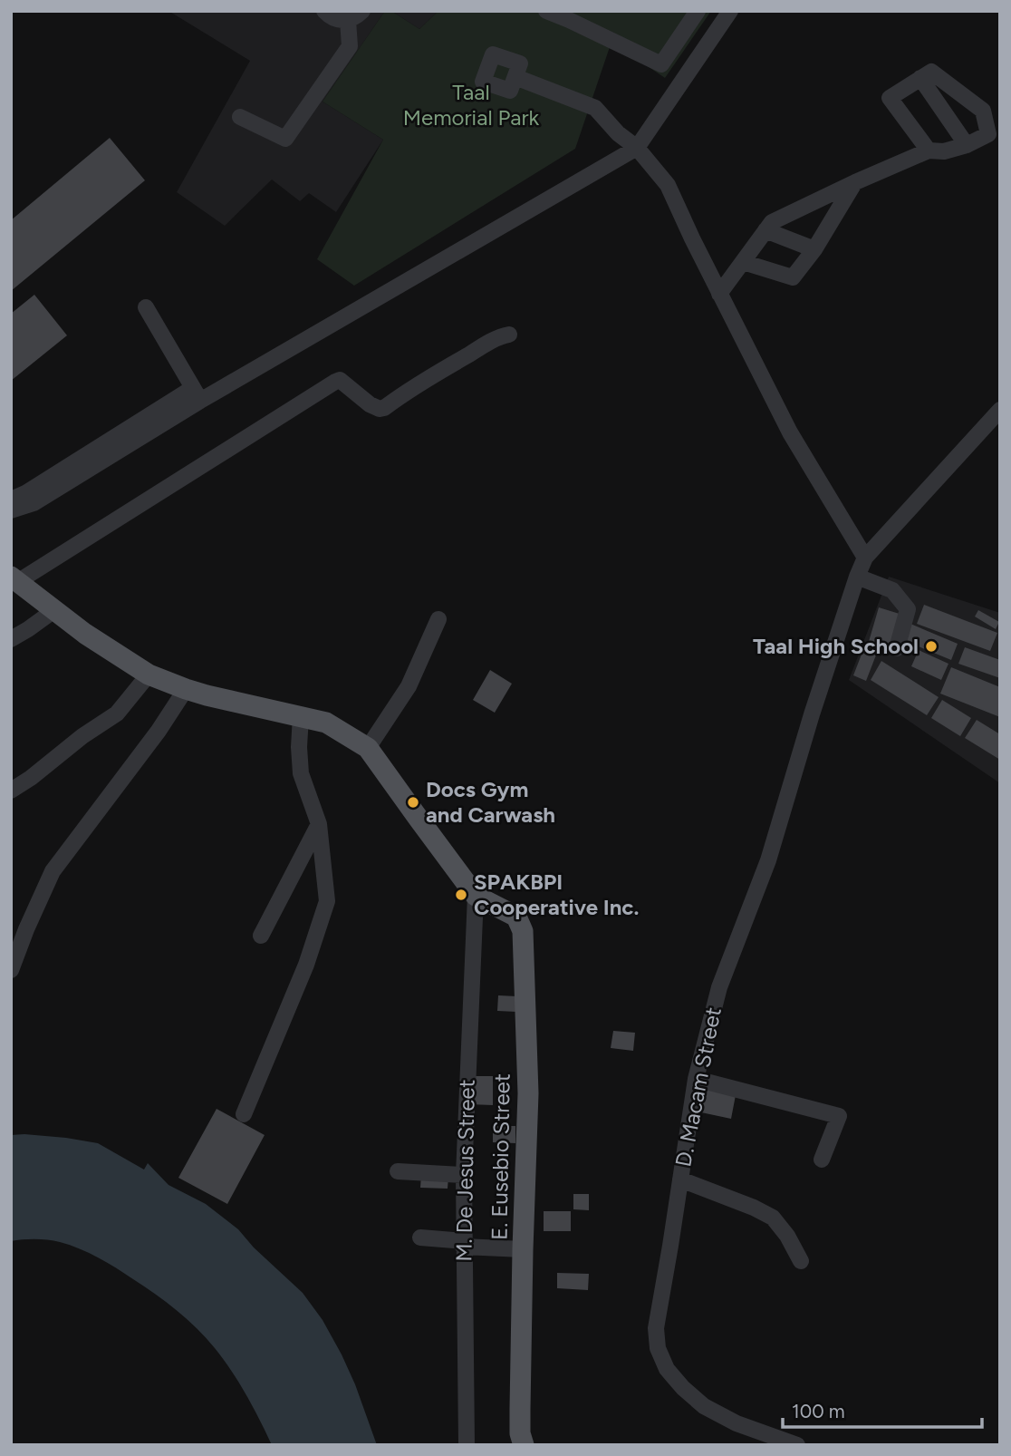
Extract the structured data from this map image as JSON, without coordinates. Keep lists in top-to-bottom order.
{
  "streets": {
    "main road": ["E. Eusebio Street"],
    "street": ["D. Macam Street", "M. De Jesus Street"]
  },
  "crossings": [
    ["E. Eusebio Street", "M. De Jesus Street"]
  ],
  "parks": ["Taal Memorial Park"],
  "places": ["Taal High School", "Docs Gym and Carwash", "SPAKBPI Cooperative Inc."],
  "scale_bar": "100 m"
}
